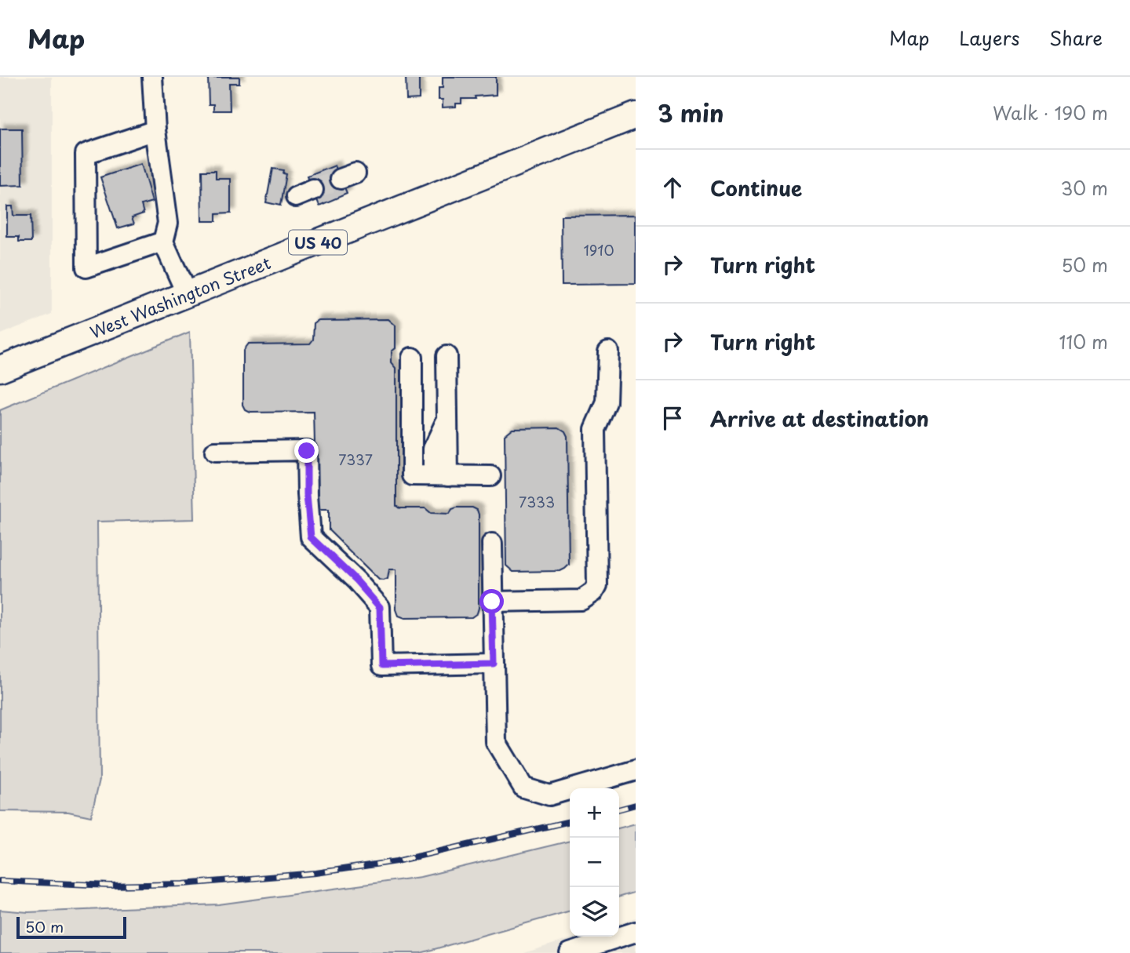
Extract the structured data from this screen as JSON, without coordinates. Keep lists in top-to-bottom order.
{
  "streets": {
    "main road": ["US 40", "West Washington Street"]
  },
  "house_numbers": ["1910", "7337", "7333"],
  "scale_bar": "50 m",
  "page": {
    "header": "Map",
    "nav": ["Map", "Layers", "Share"],
    "heading": ["3 min", "Walk · 190 m"],
    "list": [
      ["Continue", "30 m"],
      ["Turn right", "50 m"],
      ["Turn right", "110 m"],
      "Arrive at destination"
    ],
    "map_buttons": ["+", "−"],
    "scale": "50 m"
  }
}
